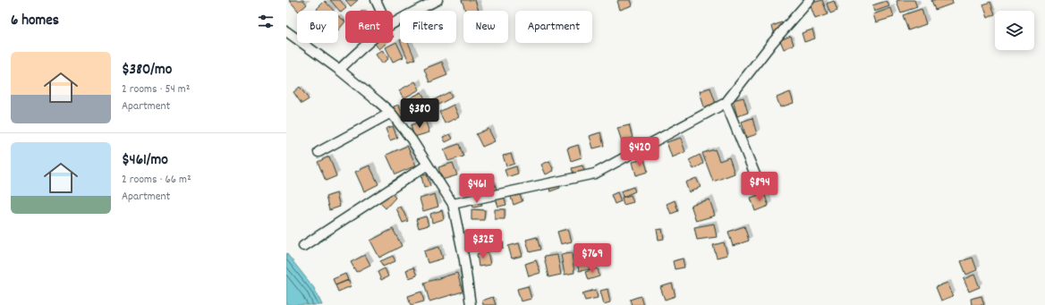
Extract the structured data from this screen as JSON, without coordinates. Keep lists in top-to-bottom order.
{
  "page": {
    "heading": "6 homes",
    "chip": [
      "Buy",
      "Rent",
      "Filters",
      "New",
      "Apartment"
    ],
    "list": [
      {
        "name": "$380/mo",
        "note": "2 rooms · 54 m² · Apartment"
      },
      {
        "name": "$461/mo",
        "note": "2 rooms · 66 m² · Apartment"
      }
    ],
    "price": [
      "$380",
      "$420",
      "$894",
      "$461",
      "$325",
      "$769"
    ]
  }
}
